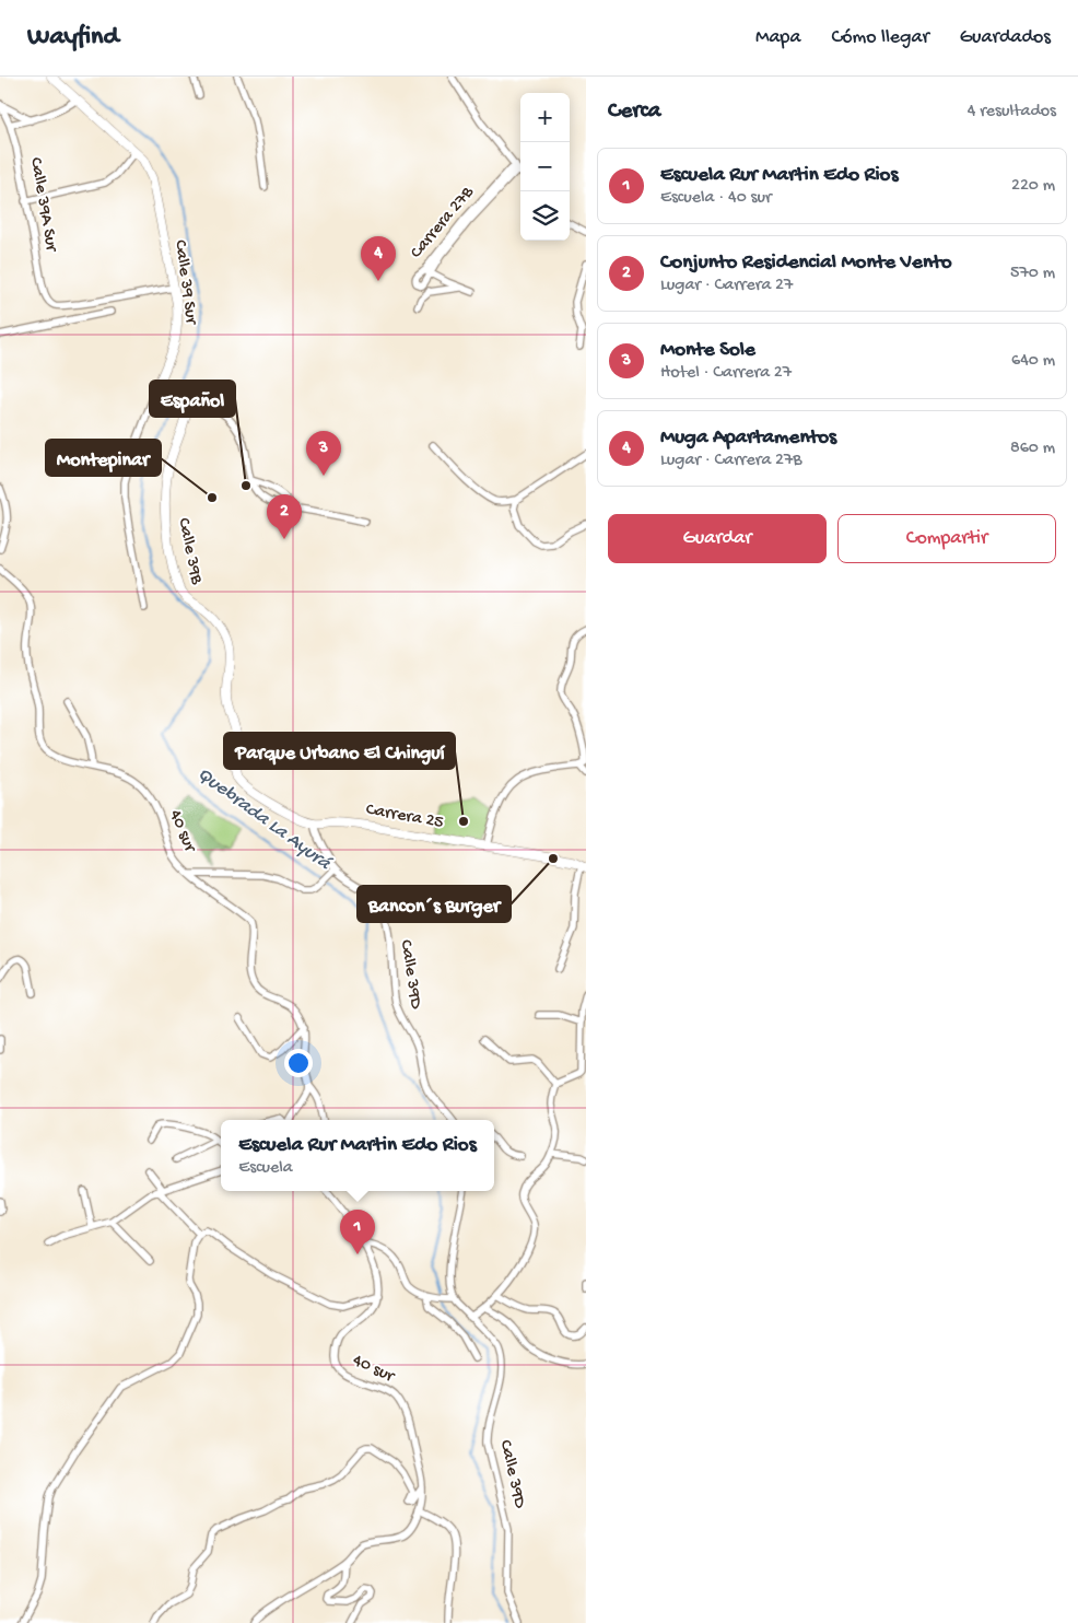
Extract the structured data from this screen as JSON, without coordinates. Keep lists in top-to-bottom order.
{
  "streets": {
    "street": [
      "Calle 39A Sur",
      "Carrera 27B",
      "Calle 39 Sur",
      "Calle 39B",
      "Carrera 25",
      "40 sur",
      "Calle 39D"
    ]
  },
  "crossings": [
    ["Calle 39B", "Carrera 25"]
  ],
  "water": ["Quebrada La Ayurá"],
  "places": [
    "Español",
    "Montepinar",
    "Parque Urbano El Chinguí",
    "Bancon´s Burger"
  ],
  "page": {
    "header": "Wayfind",
    "nav": ["Mapa", "Cómo llegar", "Guardados"],
    "heading": ["Cerca", "4 resultados"],
    "map_buttons": ["+", "−"],
    "list": [
      {
        "mark": "1",
        "name": "Escuela Rur Martin Edo Rios",
        "note": "Escuela · 40 sur",
        "value": "220 m"
      },
      {
        "mark": "2",
        "name": "Conjunto Residencial Monte Vento",
        "note": "Lugar · Carrera 27",
        "value": "570 m"
      },
      {
        "mark": "3",
        "name": "Monte Sole",
        "note": "Hotel · Carrera 27",
        "value": "640 m"
      },
      {
        "mark": "4",
        "name": "Muga Apartamentos",
        "note": "Lugar · Carrera 27B",
        "value": "860 m"
      }
    ],
    "pins": [
      "4",
      "3",
      "2",
      "1"
    ],
    "buttons": ["Guardar", "Compartir"],
    "popup": ["Escuela Rur Martin Edo Rios", "Escuela"]
  }
}
